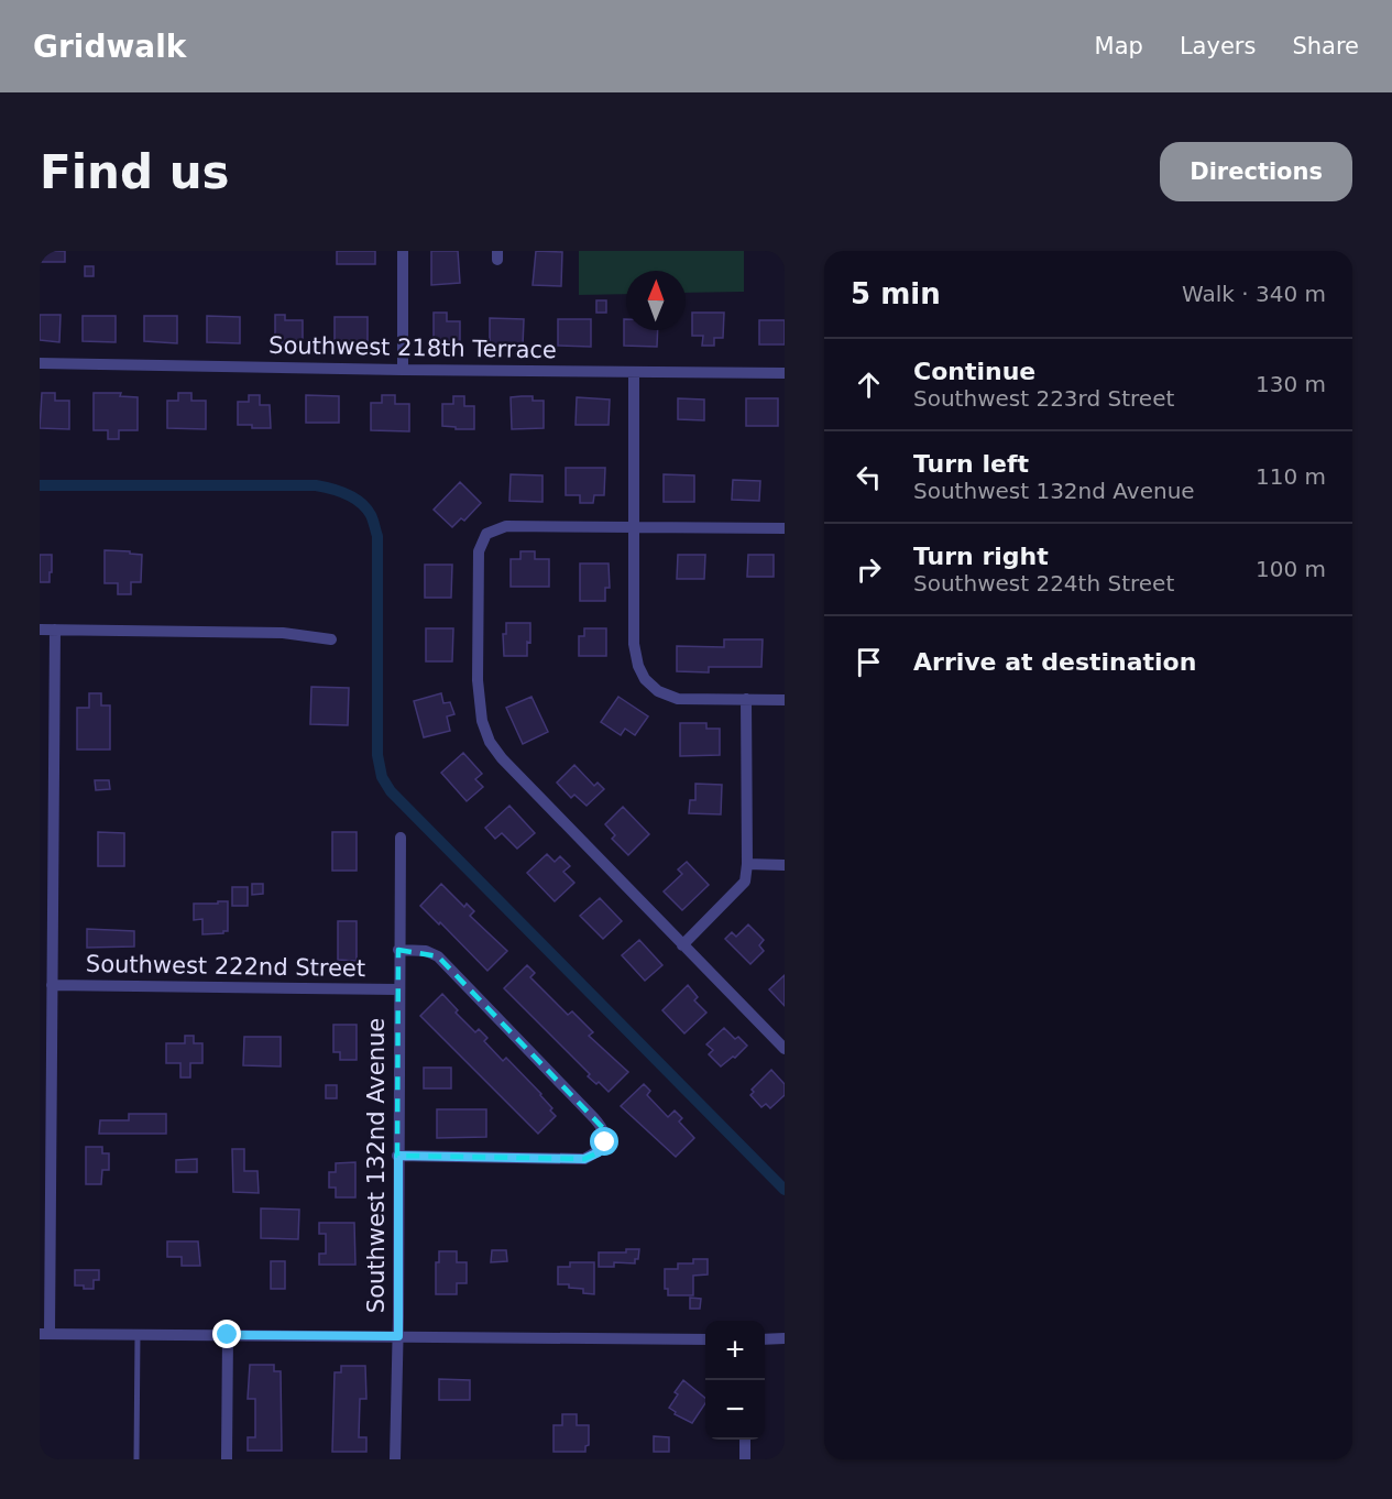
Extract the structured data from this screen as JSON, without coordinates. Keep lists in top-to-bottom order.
{
  "streets": {
    "street": ["Southwest 218th Terrace", "Southwest 222nd Street", "Southwest 132nd Avenue"]
  },
  "crossings": [
    ["Southwest 222nd Street", "Southwest 132nd Avenue"]
  ],
  "north": "top",
  "page": {
    "header": "Gridwalk",
    "nav": ["Map", "Layers", "Share"],
    "buttons": "Directions",
    "title": "Find us",
    "heading": ["5 min", "Walk · 340 m"],
    "list": [
      ["Continue", "Southwest 223rd Street", "130 m"],
      ["Turn left", "Southwest 132nd Avenue", "110 m"],
      ["Turn right", "Southwest 224th Street", "100 m"],
      "Arrive at destination"
    ],
    "map_buttons": ["+", "−"]
  }
}
